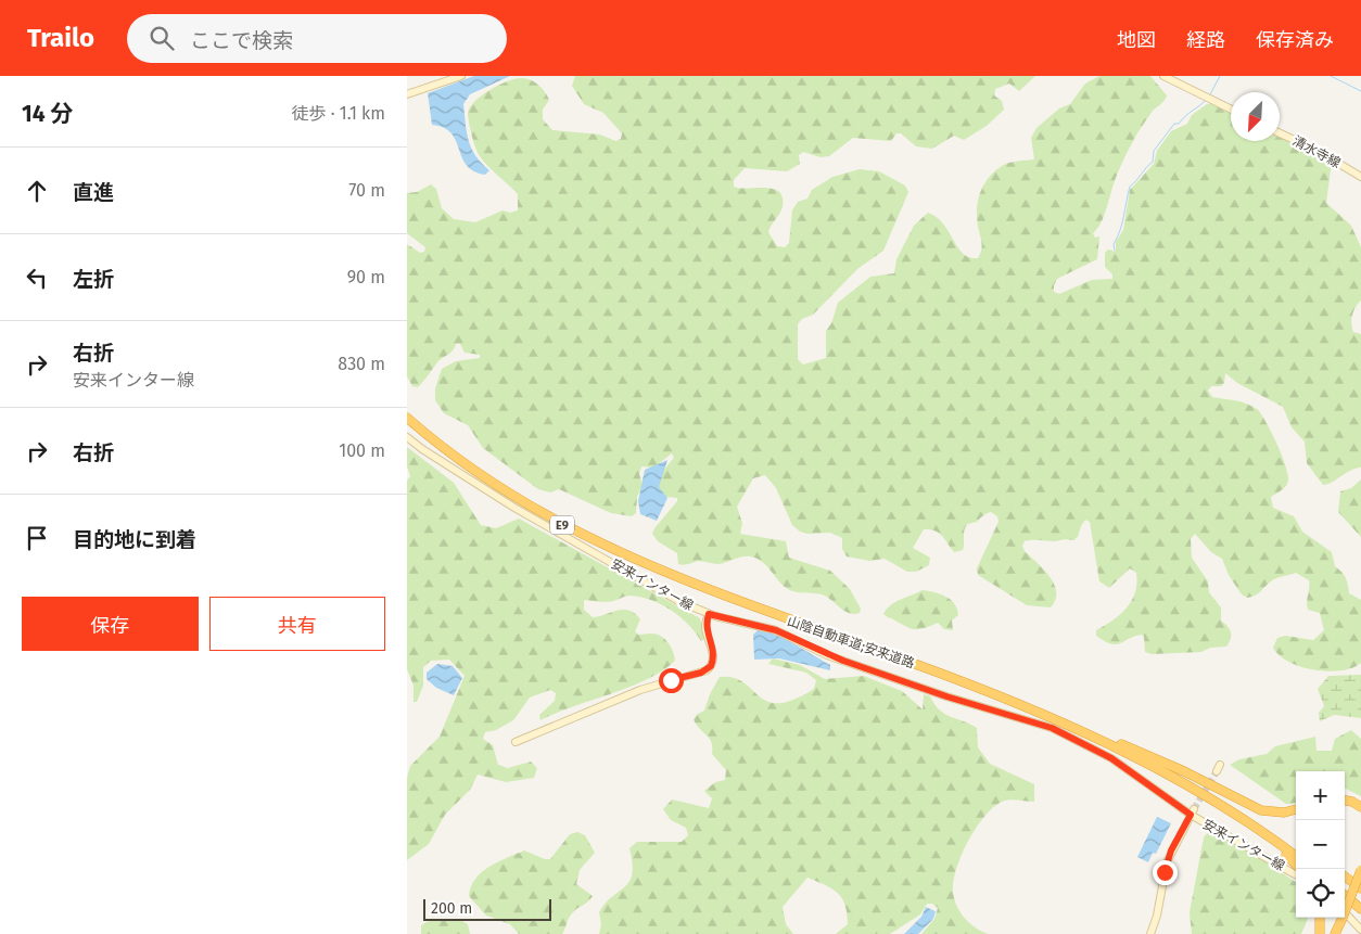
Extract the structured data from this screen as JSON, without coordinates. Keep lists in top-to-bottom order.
{
  "streets": {
    "highway": ["E9", "山陰自動車道;安来道路"],
    "main road": ["清水寺線", "安来インター線"]
  },
  "scale_bar": "200 m",
  "north": "bottom left",
  "page": {
    "header": "Trailo",
    "search": "ここで検索",
    "nav": ["地図", "経路", "保存済み"],
    "heading": ["14 分", "徒歩 · 1.1 km"],
    "list": [
      ["直進", "70 m"],
      ["左折", "90 m"],
      ["右折", "安来インター線", "830 m"],
      ["右折", "100 m"],
      "目的地に到着"
    ],
    "buttons": ["保存", "共有"],
    "map_buttons": ["+", "−"],
    "scale": "200 m"
  }
}
